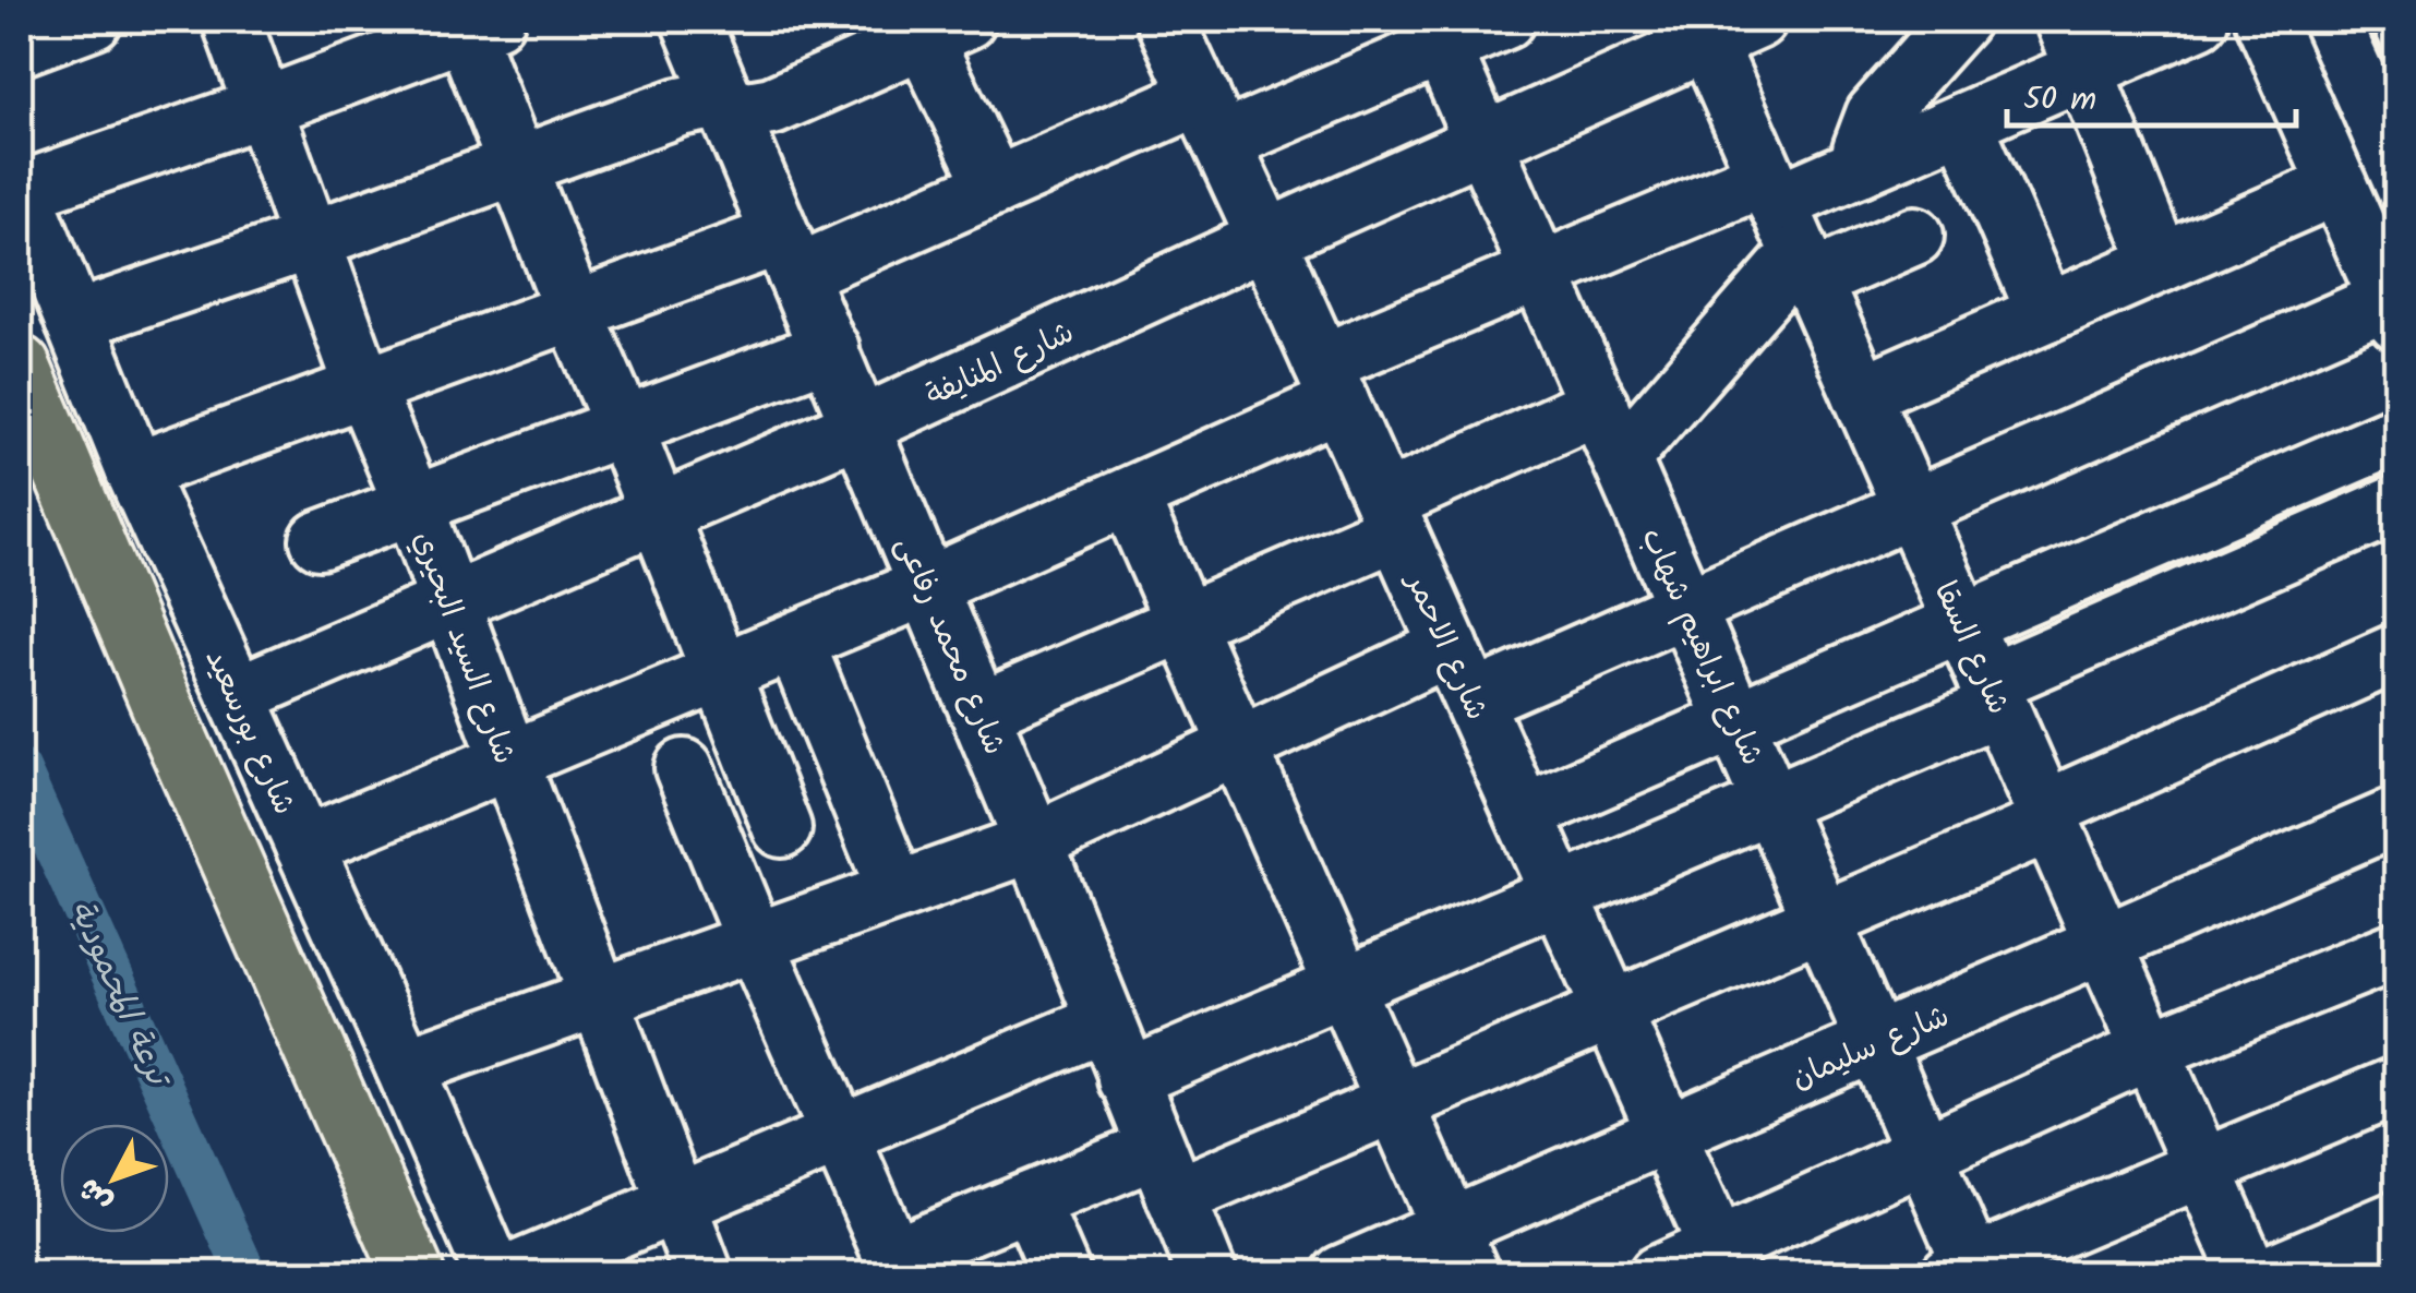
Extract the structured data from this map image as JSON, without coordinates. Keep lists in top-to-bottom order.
{
  "streets": {
    "street": [
      "شارع المنايفة",
      "شارع محمد رفاعى",
      "شارع الاحمر",
      "شارع ابراهيم شهاب",
      "شارع السيد البحيري",
      "شارع السقا",
      "شارع بورسعيد",
      "شارع سليمان"
    ]
  },
  "crossings": [
    ["شارع المنايفة", "شارع محمد رفاعى"],
    ["شارع المنايفة", "شارع الاحمر"],
    ["شارع المنايفة", "شارع ابراهيم شهاب"],
    ["شارع المنايفة", "شارع السيد البحيري"],
    ["شارع المنايفة", "شارع السقا"],
    ["شارع المنايفة", "شارع بورسعيد"],
    ["شارع الاحمر", "شارع سليمان"],
    ["شارع ابراهيم شهاب", "شارع سليمان"],
    ["شارع السقا", "شارع سليمان"]
  ],
  "water": ["ترعة المحمودية"],
  "scale_bar": "50 m",
  "north": "bottom left"
}
